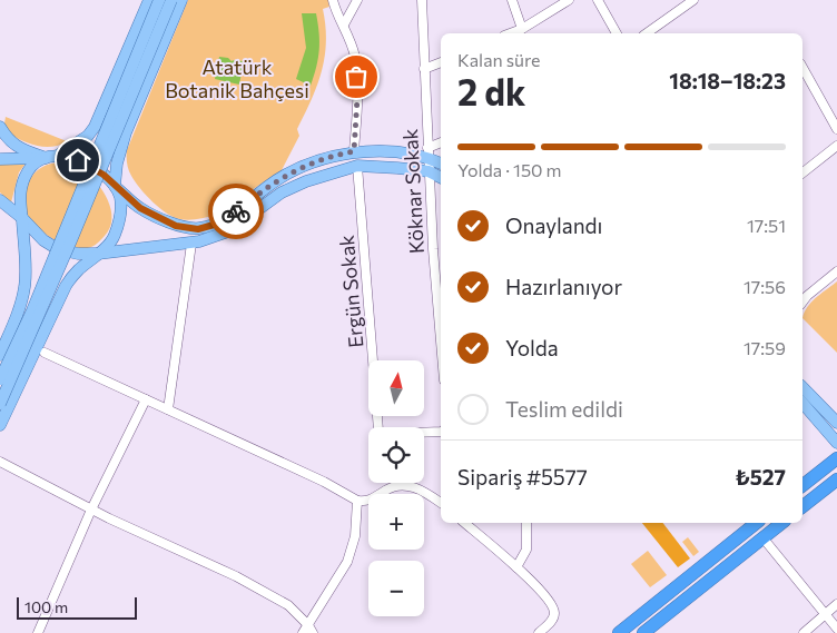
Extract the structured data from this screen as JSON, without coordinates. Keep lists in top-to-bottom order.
{
  "streets": {
    "street": ["Köknar Sokak", "Ergün Sokak"]
  },
  "parks": ["Atatürk Botanik Bahçesi"],
  "scale_bar": "100 m",
  "north": "top",
  "page": {
    "heading": ["2 dk", "Kalan süre", "18:18–18:23"],
    "panel": ["Sipariş #5577", "₺527"],
    "bar": "Yolda · 150 m",
    "list": [
      ["Onaylandı", "17:51"],
      ["Hazırlanıyor", "17:56"],
      ["Yolda", "17:59"],
      "Teslim edildi"
    ],
    "map_buttons": ["+", "−"],
    "scale": "100 m"
  }
}
